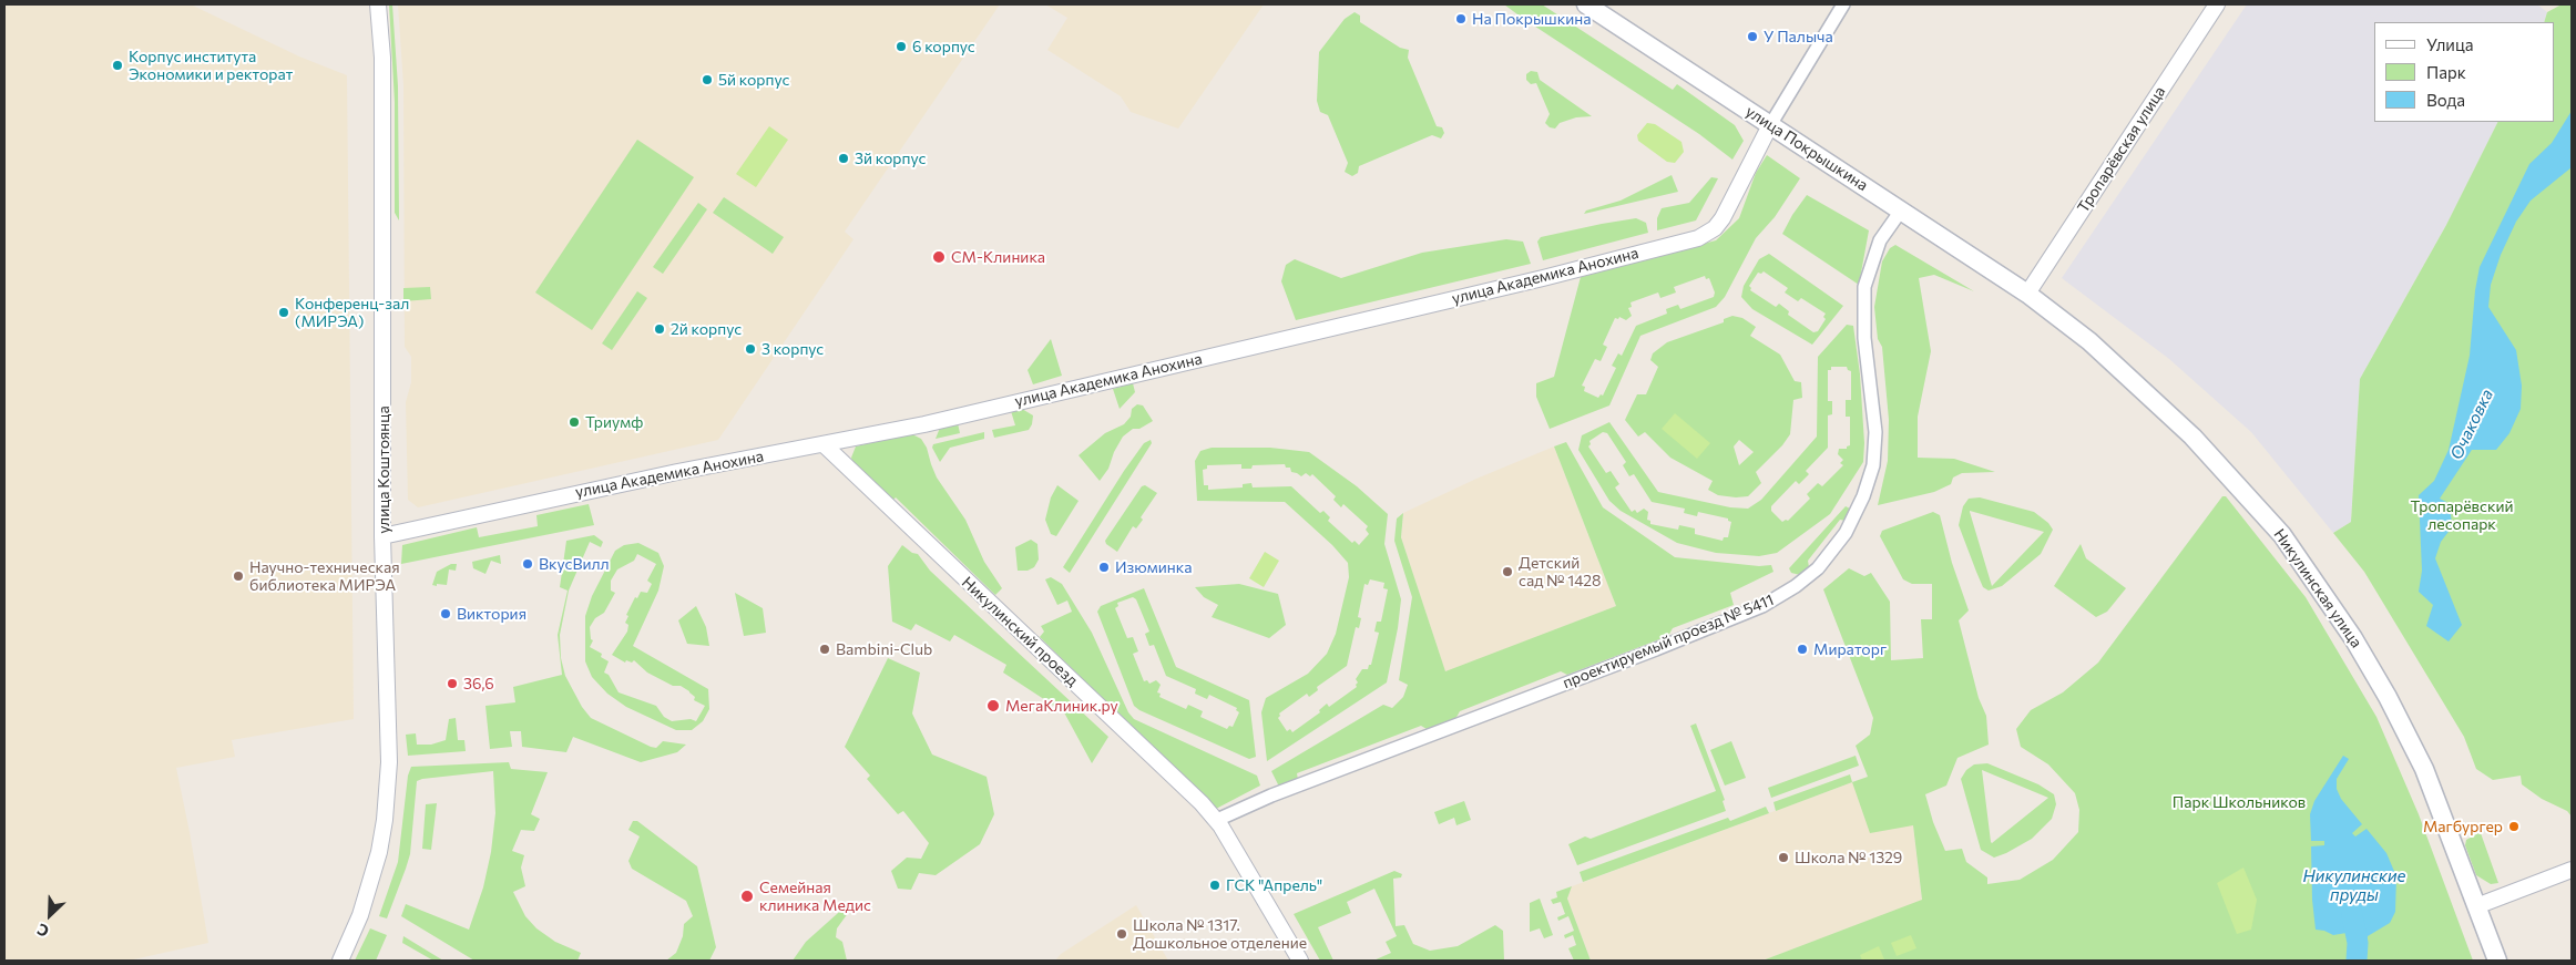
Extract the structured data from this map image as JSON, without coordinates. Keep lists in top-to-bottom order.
{
  "streets": {
    "main road": ["улица Покрышкина", "Никулинская улица"],
    "street": [
      "Тропарёвская улица",
      "улица Академика Анохина",
      "улица Коштоянца",
      "Никулинский проезд",
      "проектируемый проезд № 5411"
    ]
  },
  "crossings": [
    ["улица Покрышкина", "Тропарёвская улица"],
    ["улица Покрышкина", "улица Академика Анохина"],
    ["улица Покрышкина", "Никулинская улица"],
    ["улица Покрышкина", "проектируемый проезд № 5411"],
    ["Тропарёвская улица", "Никулинская улица"],
    ["улица Академика Анохина", "улица Коштоянца"],
    ["улица Академика Анохина", "Никулинский проезд"],
    ["Никулинский проезд", "проектируемый проезд № 5411"]
  ],
  "water": ["Очаковка", "Никулинские пруды"],
  "parks": ["Тропарёвский лесопарк", "Парк Школьников"],
  "places": [
    "На Покрышкина",
    "У Палыча",
    "6 корпус",
    "Корпус института Экономики и ректорат",
    "5й корпус",
    "3й корпус",
    "СМ-Клиника",
    "Конференц-зал (МИРЭА)",
    "2й корпус",
    "3 корпус",
    "Триумф",
    "ВкусВилл",
    "Изюминка",
    "Детский сад № 1428",
    "Научно-техническая библиотека МИРЭА",
    "Виктория",
    "Bambini-Club",
    "Мираторг",
    "36,6",
    "МегаКлиник.ру",
    "Магбургер",
    "Школа № 1329",
    "ГСК \"Апрель\"",
    "Семейная клиника Медис",
    "Школа № 1317. Дошкольное отделение"
  ],
  "legend": ["Улица", "Парк", "Вода"],
  "north": "bottom left"
}
